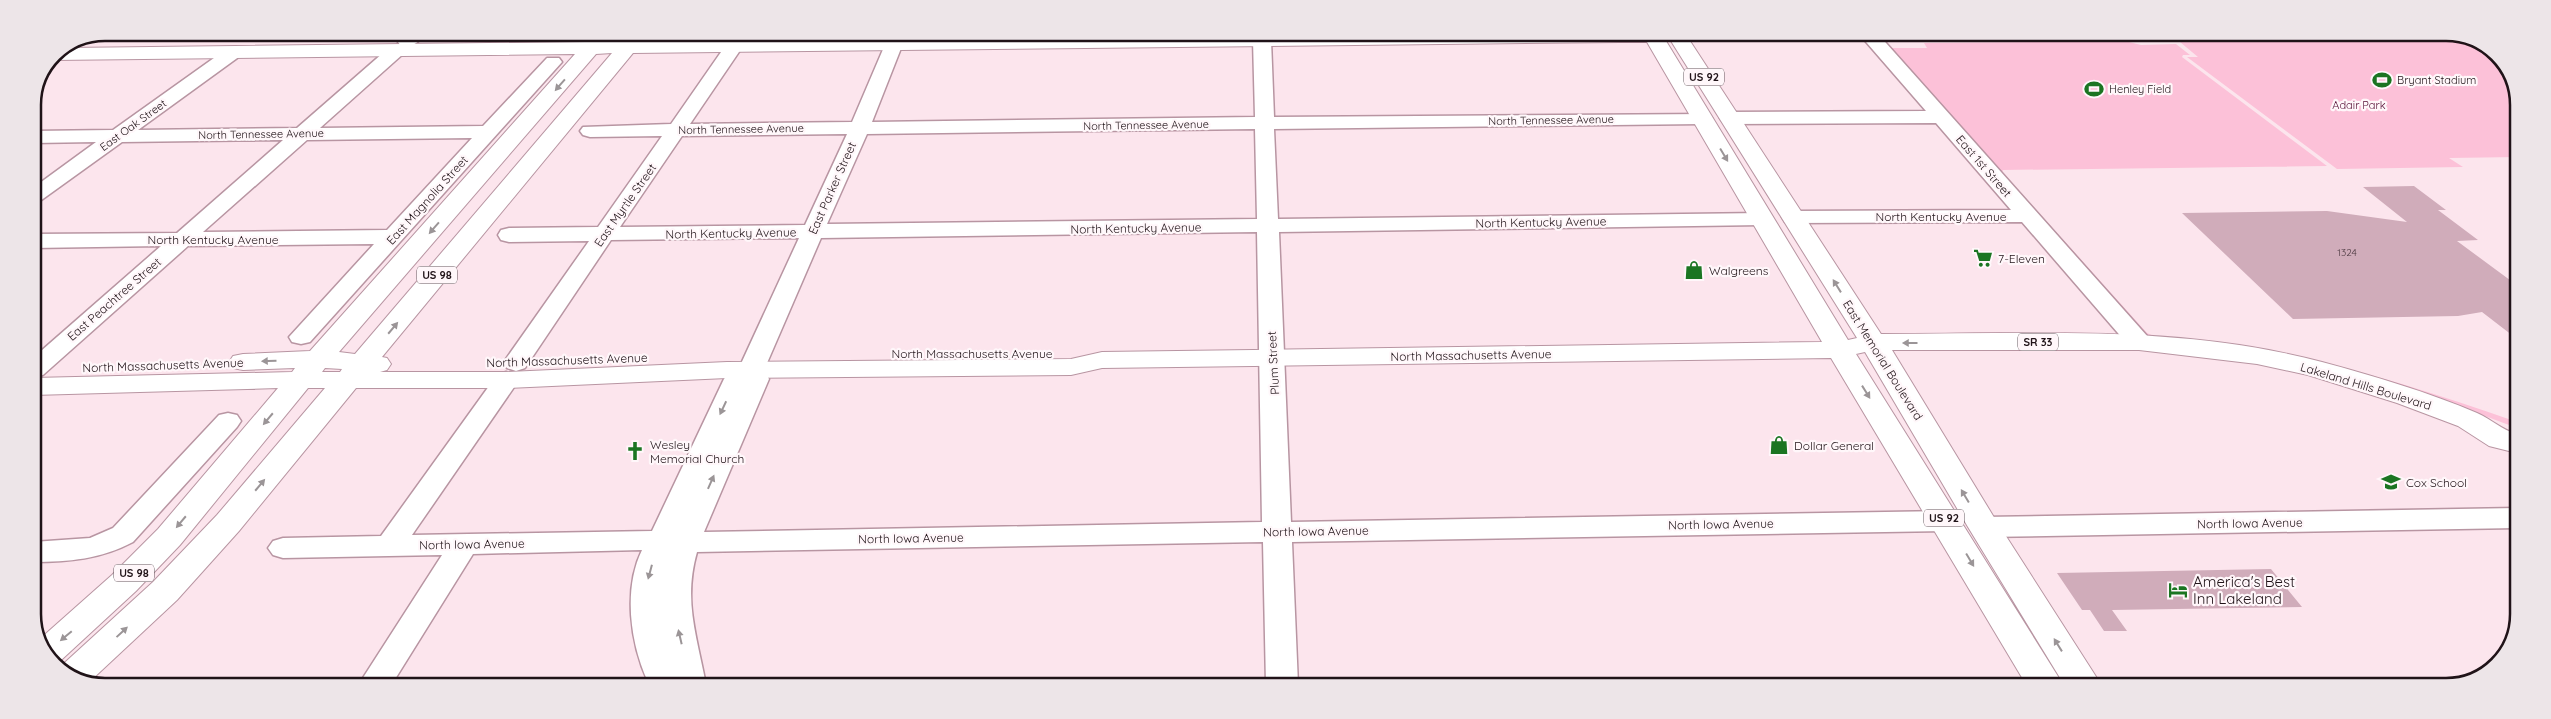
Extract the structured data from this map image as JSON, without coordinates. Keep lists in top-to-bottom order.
{
  "streets": {
    "main road": [
      "US 92",
      "US 98",
      "SR 33",
      "North Massachusetts Avenue",
      "East Memorial Boulevard",
      "Lakeland Hills Boulevard"
    ],
    "street": [
      "North Tennessee Avenue",
      "East Oak Street",
      "East 1st Street",
      "East Parker Street",
      "East Magnolia Street",
      "East Myrtle Street",
      "North Kentucky Avenue",
      "East Peachtree Street",
      "Plum Street",
      "North Iowa Avenue"
    ]
  },
  "crossings": [
    ["US 92", "North Tennessee Avenue"],
    ["US 92", "North Kentucky Avenue"],
    ["US 92", "North Massachusetts Avenue"],
    ["US 92", "Lakeland Hills Boulevard"],
    ["US 92", "North Iowa Avenue"],
    ["North Tennessee Avenue", "East Oak Street"],
    ["North Tennessee Avenue", "East Parker Street"],
    ["North Tennessee Avenue", "East Magnolia Street"],
    ["North Tennessee Avenue", "East Myrtle Street"],
    ["North Tennessee Avenue", "East Peachtree Street"],
    ["North Tennessee Avenue", "Plum Street"],
    ["East 1st Street", "North Kentucky Avenue"],
    ["East 1st Street", "Lakeland Hills Boulevard"],
    ["East Parker Street", "North Kentucky Avenue"],
    ["East Parker Street", "North Massachusetts Avenue"],
    ["East Parker Street", "North Iowa Avenue"],
    ["East Magnolia Street", "North Kentucky Avenue"],
    ["East Myrtle Street", "North Kentucky Avenue"],
    ["East Myrtle Street", "North Massachusetts Avenue"],
    ["East Myrtle Street", "North Iowa Avenue"],
    ["North Kentucky Avenue", "East Peachtree Street"],
    ["North Kentucky Avenue", "East Memorial Boulevard"],
    ["North Kentucky Avenue", "Plum Street"],
    ["US 98", "North Massachusetts Avenue"],
    ["North Massachusetts Avenue", "Plum Street"],
    ["North Massachusetts Avenue", "Lakeland Hills Boulevard"],
    ["East Memorial Boulevard", "Lakeland Hills Boulevard"],
    ["East Memorial Boulevard", "North Iowa Avenue"],
    ["Plum Street", "North Iowa Avenue"]
  ],
  "parks": ["Adair Park"],
  "places": {
    "sports": ["Bryant Stadium", "Henley Field"],
    "supermarket": ["7-Eleven"],
    "shop": ["Walgreens", "Dollar General"],
    "church": ["Wesley Memorial Church"],
    "school or university": ["Cox School"],
    "hotel": ["America's Best Inn Lakeland"]
  },
  "house_numbers": ["1324"]
}
